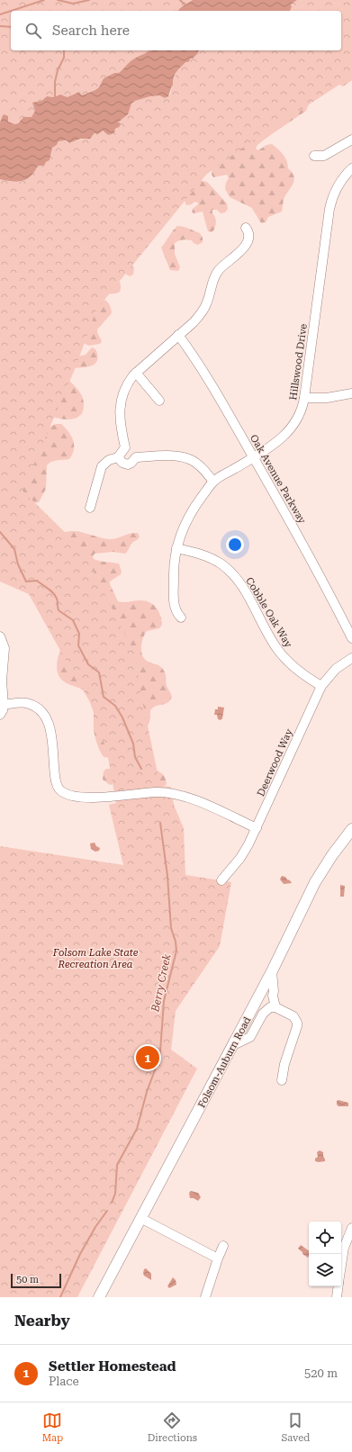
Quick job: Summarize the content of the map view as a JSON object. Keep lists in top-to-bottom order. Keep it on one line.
{"streets":{"main road":["Folsom-Auburn Road"],"street":["Hillswood Drive","Oak Avenue Parkway","Cobble Oak Way","Deerwood Way"]},"crossings":[["Hillswood Drive","Oak Avenue Parkway"],["Hillswood Drive","Cobble Oak Way"],["Cobble Oak Way","Deerwood Way"]],"water":["Berry Creek"],"parks":["Folsom Lake State Recreation Area"],"scale_bar":"50 m","page":{"search":"Search here","pins":"1","scale":"50 m","heading":"Nearby","list":[{"mark":"1","name":"Settler Homestead","note":"Place","value":"520 m"}],"nav":["Map","Directions","Saved"]}}
